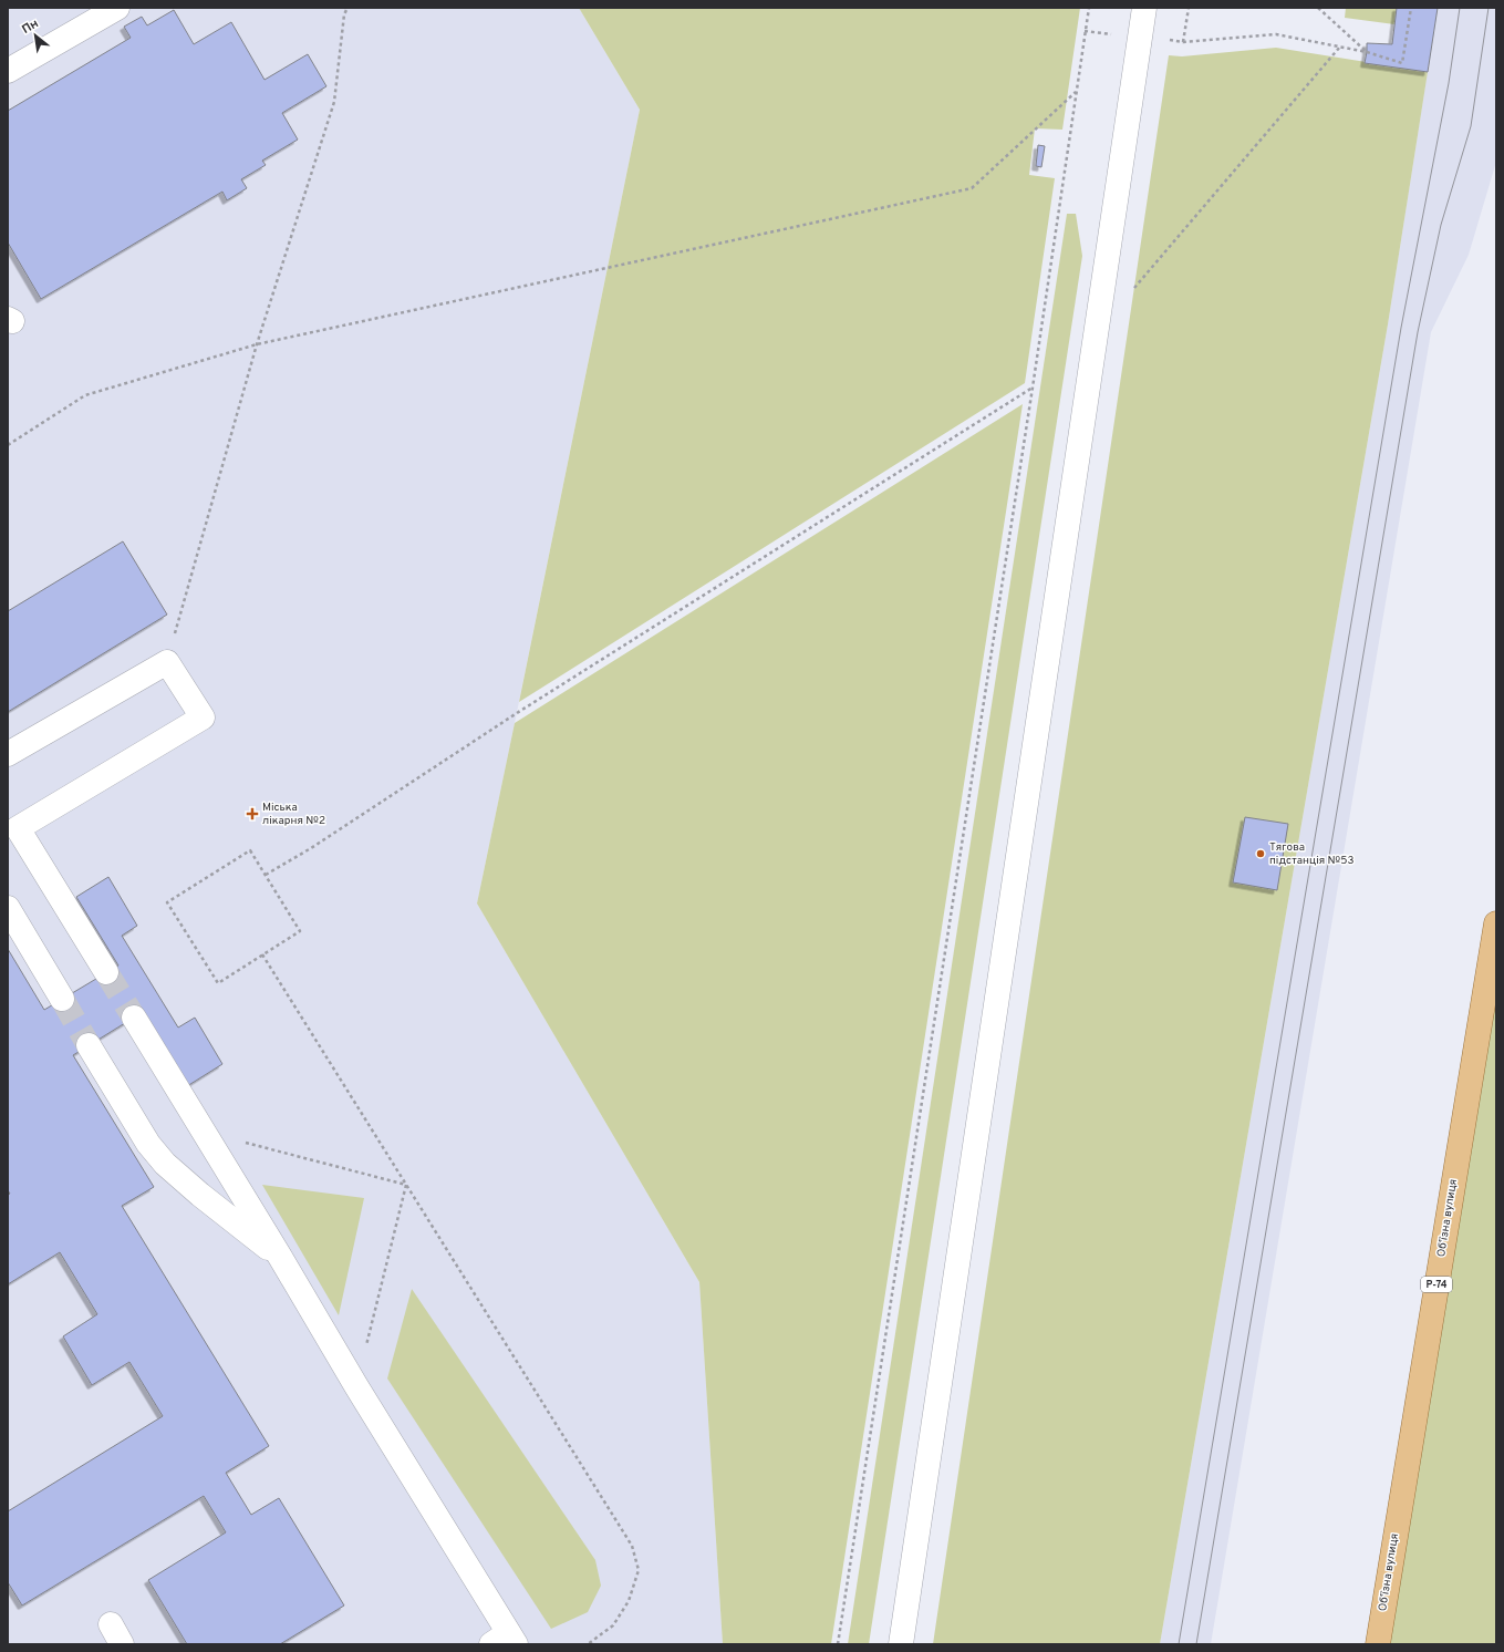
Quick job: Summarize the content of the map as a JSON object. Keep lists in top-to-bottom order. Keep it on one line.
{"streets":{"main road":["Обʼїзна вулиця","Р-74"]},"places":{"health":["Міська лікарня №2"],"other":["Тягова підстанція №53"]},"north":"top left"}
